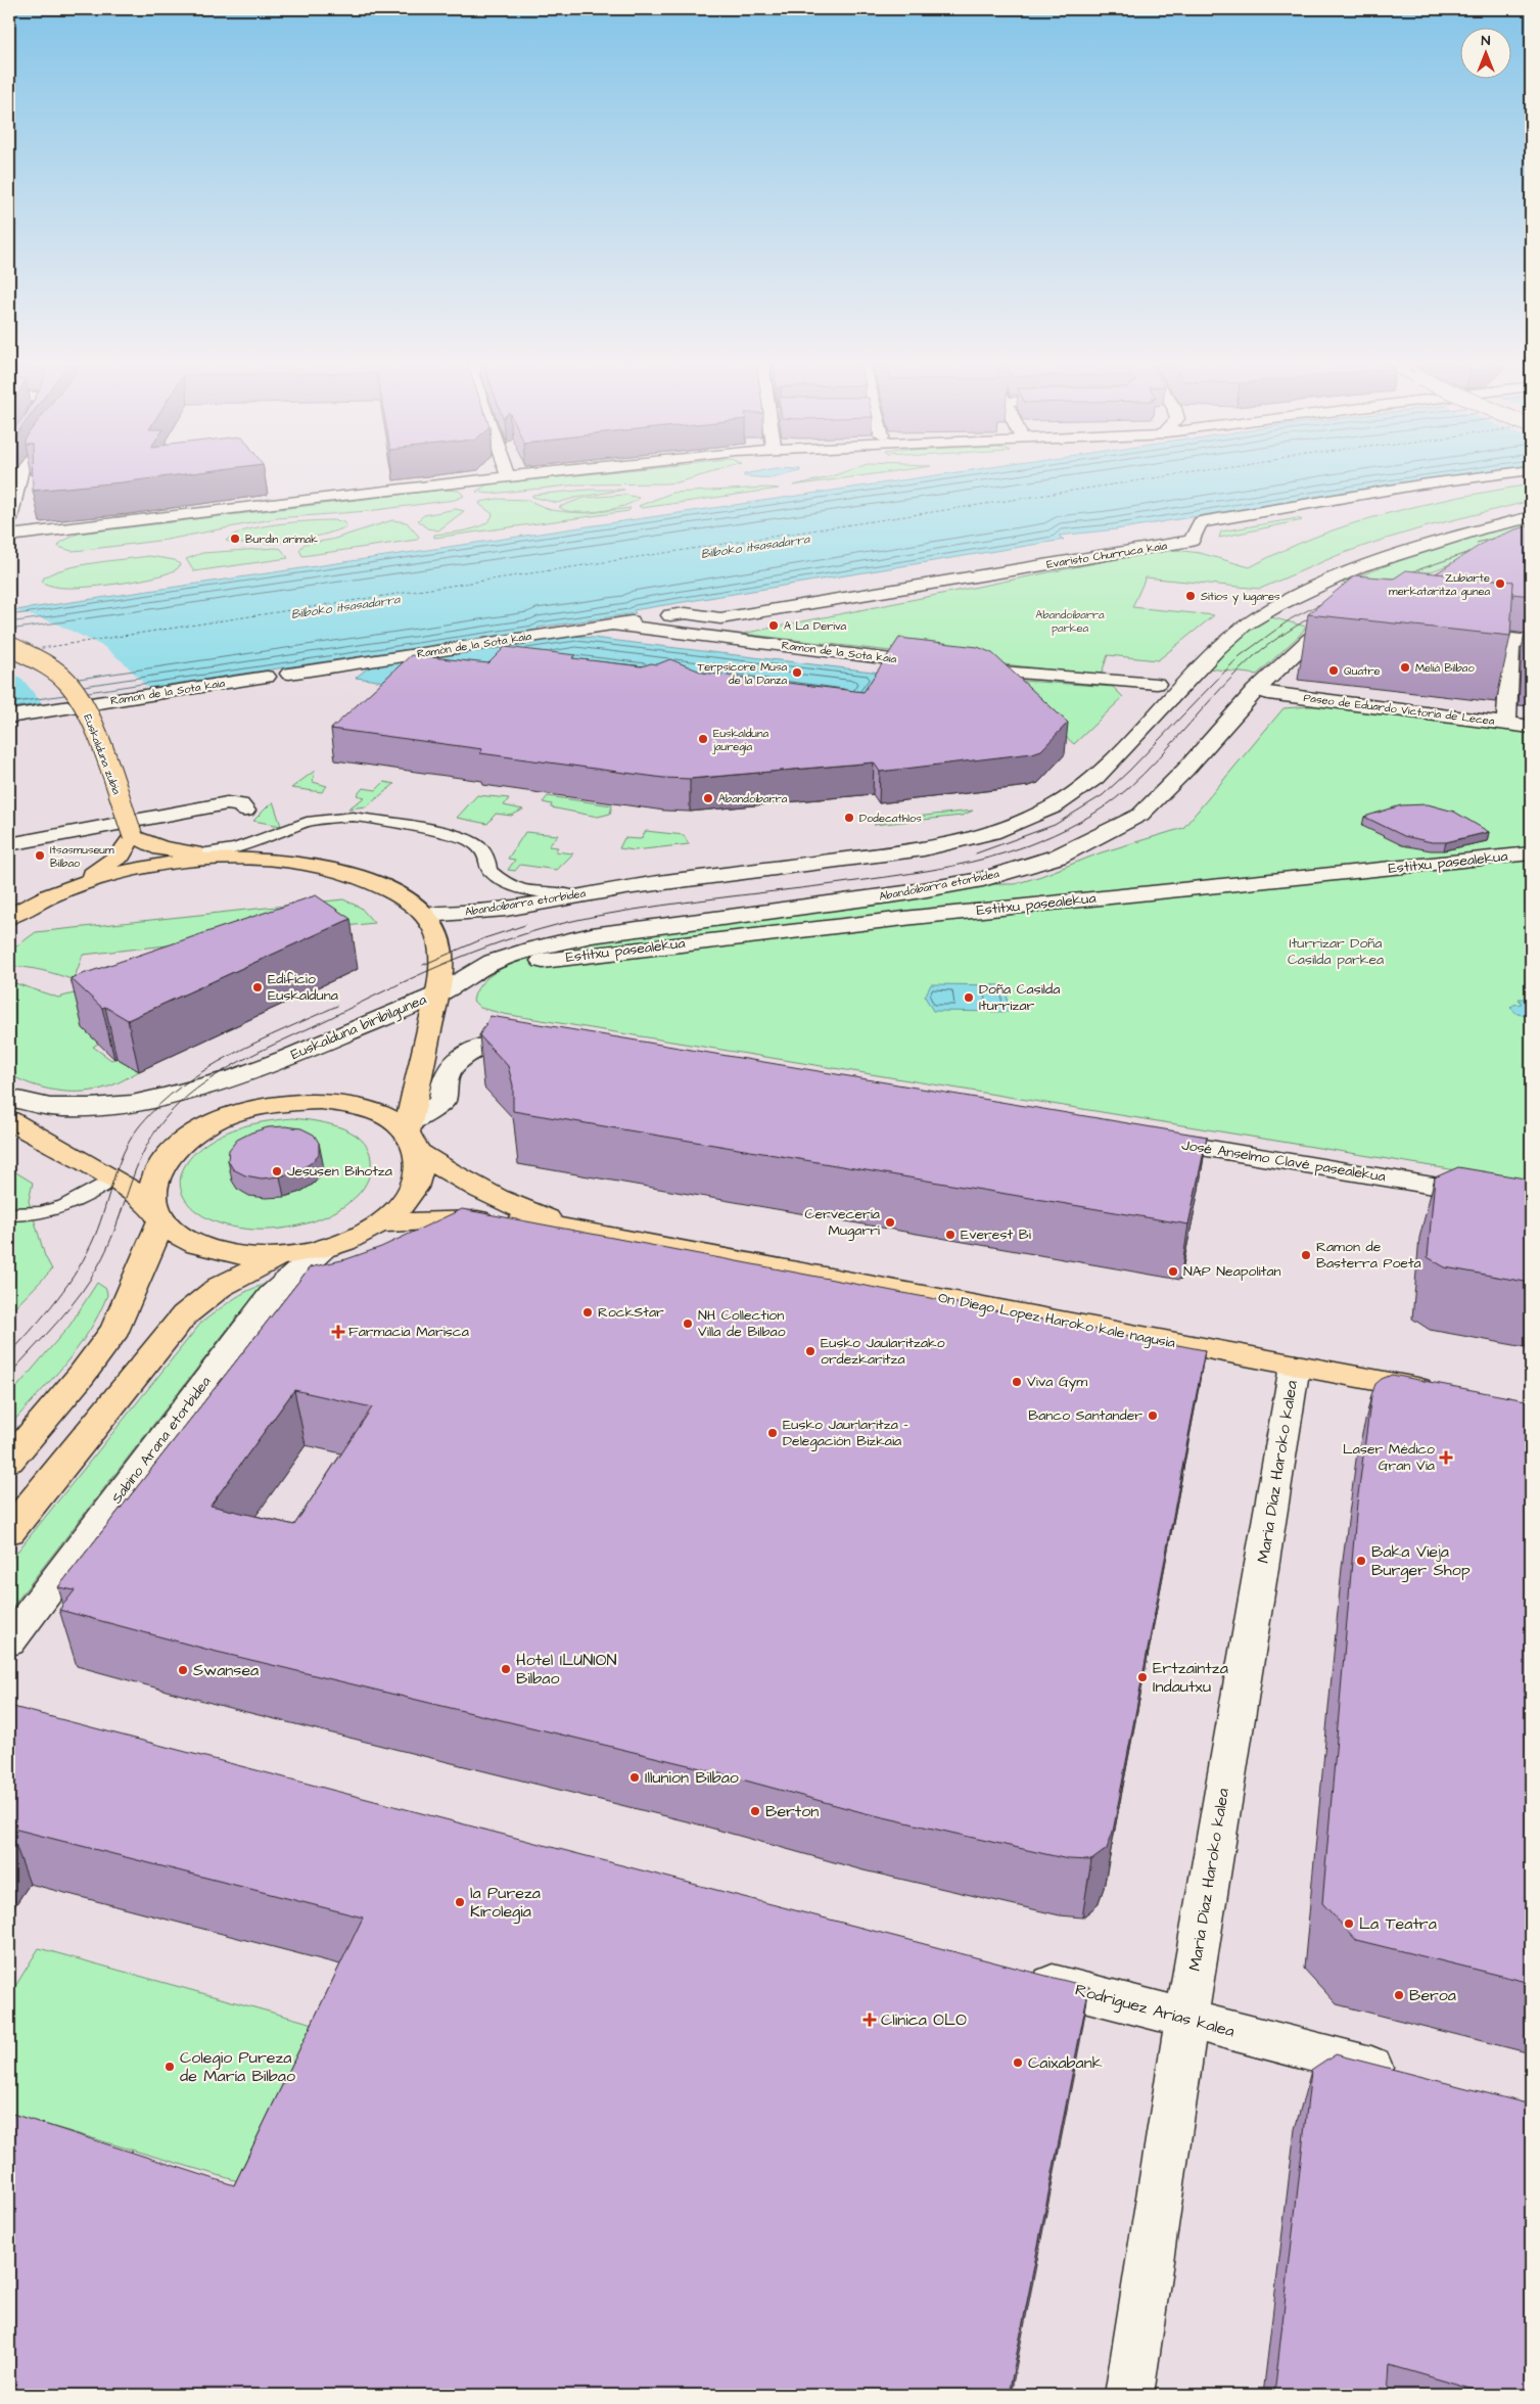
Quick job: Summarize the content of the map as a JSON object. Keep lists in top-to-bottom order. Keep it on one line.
{"streets":{"main road":["Euskalduna zubia","Euskalduna biribilgunea","On Diego Lopez Haroko kale nagusia"],"street":["Evaristo Churruca kaia","Ramón de la Sota kaia","Ramon de la Sota kaia","Paseo de Eduardo Victoria de Lecea","Estitxu pasealekua","Abandoibarra etorbidea","José Anselmo Clavé pasealekua","Sabino Arana etorbidea","Maria Diaz Haroko kalea","Rodriguez Arias kalea"]},"crossings":[["Evaristo Churruca kaia","Ramón de la Sota kaia"],["Evaristo Churruca kaia","Ramon de la Sota kaia"],["Ramón de la Sota kaia","Ramon de la Sota kaia"],["Abandoibarra etorbidea","Euskalduna biribilgunea"],["On Diego Lopez Haroko kale nagusia","Maria Diaz Haroko kalea"],["Maria Diaz Haroko kalea","Rodriguez Arias kalea"]],"water":["Bilboko itsasadarra"],"parks":["Abandoibarra parkea","Iturrizar Doña Casilda parkea"],"places":{"other":["Burdin arimak","Zubiarte merkataritza gunea","Sitios y lugares","A La Deriva","Meliá Bilbao","Quatre","Terpsícore Musa de la Danza","Euskalduna jauregia","Abandoibarra","Dodecathlos","Itsasmuseum Bilbao","Edificio Euskalduna","Doña Casilda Iturrizar","Jesusen Bihotza","Cervecería Mugarri","Everest Bi","Ramon de Basterra Poeta","NAP Neapolitan","RockStar","NH Collection Villa de Bilbao","Eusko Jaularitzako ordezkaritza","Viva Gym","Banco Santander","Eusko Jaurlaritza - Delegación Bizkaia","Baka Vieja Burger Shop","Hotel ILUNION Bilbao","Swansea","Ertzaintza Indautxu","Illunion Bilbao","Berton","la Pureza Kirolegia","La Teatra","Beroa","Caixabank","Colegio Pureza de María Bilbao"],"health":["Farmacia Marisca","Laser Médico Gran Vía","Clinica OLO"]},"north":"top"}
